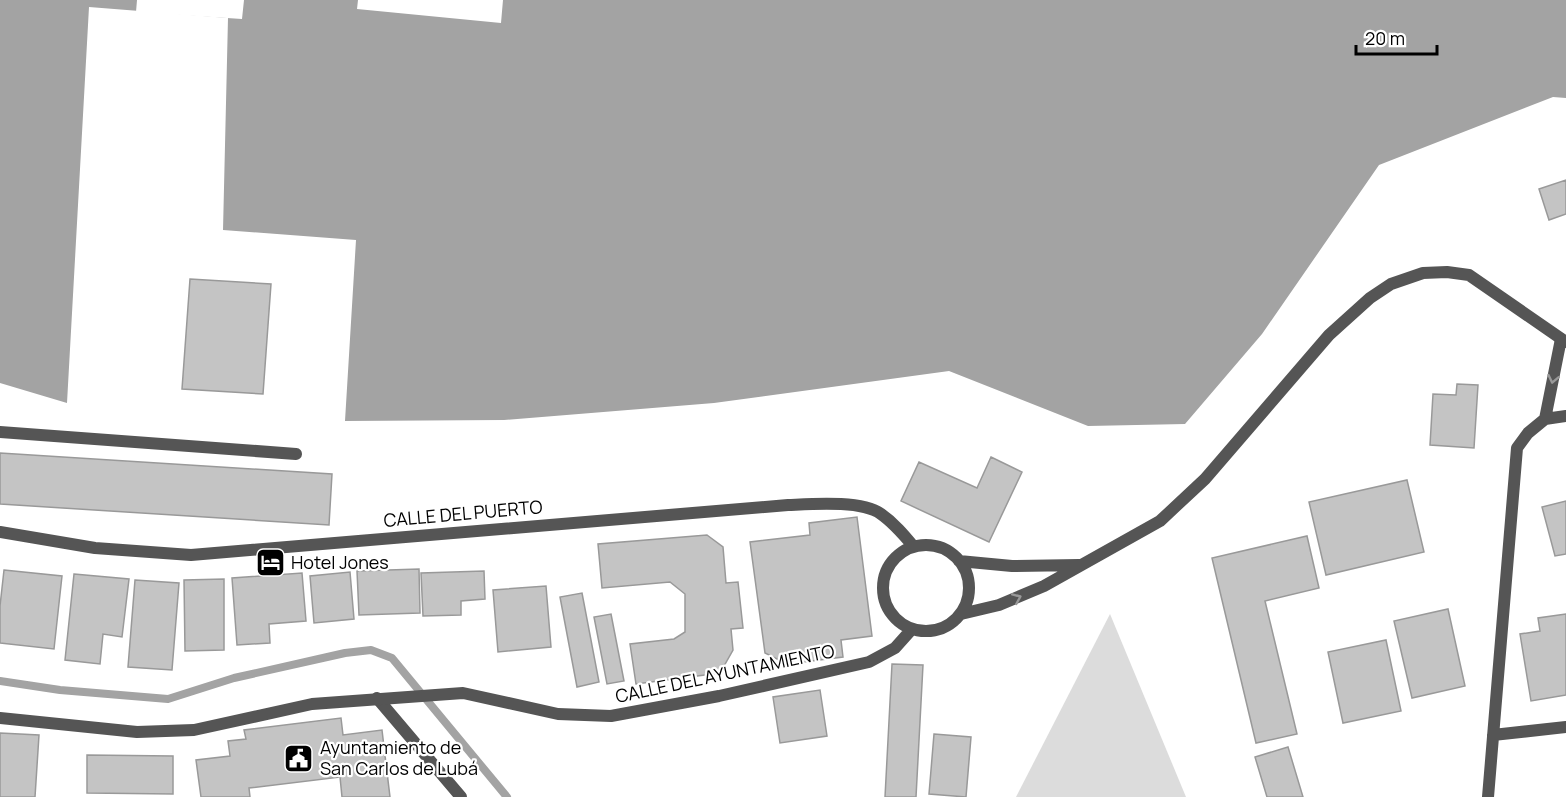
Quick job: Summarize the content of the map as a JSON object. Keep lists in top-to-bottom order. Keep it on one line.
{"streets":{"street":["CALLE DEL PUERTO","CALLE DEL AYUNTAMIENTO"]},"crossings":[["CALLE DEL PUERTO","CALLE DEL AYUNTAMIENTO"]],"places":{"hotel":["Hotel Jones"],"public building":["Ayuntamiento de San Carlos de Lubá"]},"scale_bar":"20 m"}
